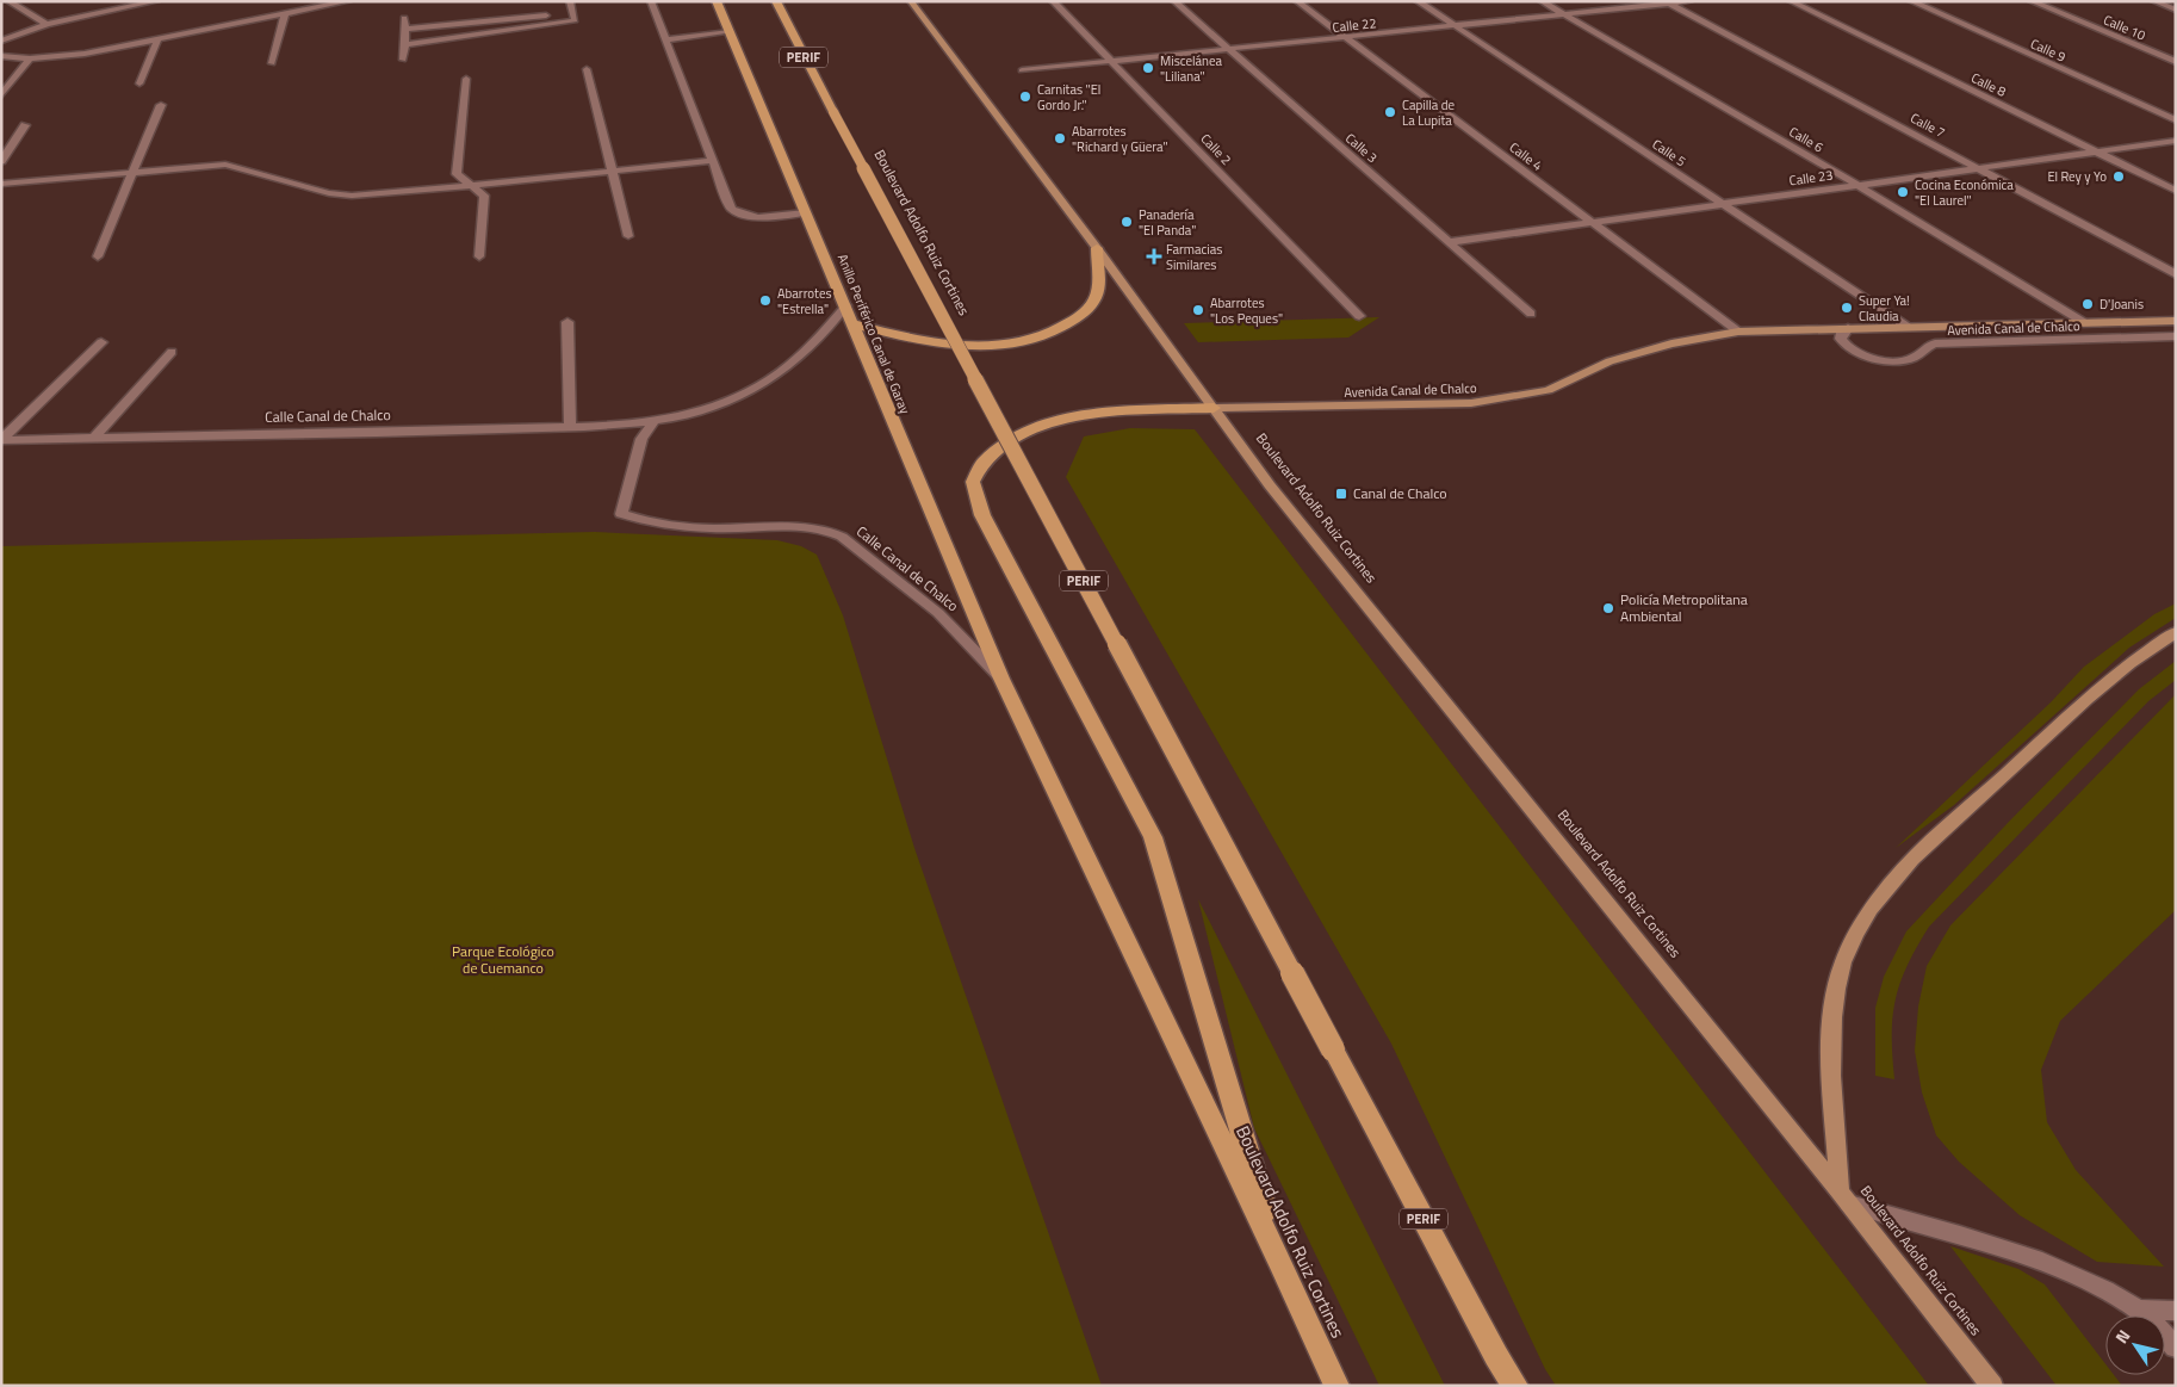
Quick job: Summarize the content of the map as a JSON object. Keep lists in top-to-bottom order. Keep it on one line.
{"streets":{"highway":["PERIF","Boulevard Adolfo Ruiz Cortines","Anillo Periférico Canal de Garay"],"main road":["Avenida Canal de Chalco"],"street":["Calle 22","Calle 10","Calle 9","Calle 8","Calle 7","Calle 6","Calle 3","Calle 2","Calle 5","Calle 4","Calle 23","Calle Canal de Chalco"]},"crossings":[["Calle 22","Calle 7"],["Calle 22","Calle 6"],["Calle 22","Calle 3"],["Calle 22","Calle 2"],["Calle 22","Calle 5"],["Calle 22","Calle 4"],["Calle 8","Calle 23"],["Calle 7","Calle 23"],["Calle 6","Calle 23"],["Calle 6","Avenida Canal de Chalco"],["Calle 3","Calle 23"],["Calle 5","Calle 23"],["Calle 5","Avenida Canal de Chalco"],["Calle 4","Calle 23"],["Calle 4","Avenida Canal de Chalco"],["Boulevard Adolfo Ruiz Cortines","Avenida Canal de Chalco"],["Boulevard Adolfo Ruiz Cortines","Anillo Periférico Canal de Garay"],["Boulevard Adolfo Ruiz Cortines","Calle Canal de Chalco"],["Anillo Periférico Canal de Garay","Calle Canal de Chalco"]],"parks":["Parque Ecológico de Cuemanco"],"places":{"other":["Miscelánea \"Liliana\"","Carnitas \"El Gordo Jr.\"","Capilla de La Lupita","Abarrotes \"Richard y Güera\"","El Rey y Yo","Cocina Económica \"El Laurel\"","Panadería \"El Panda\"","Abarrotes \"Estrella\"","D'Joanis","Super Ya! Claudia","Abarrotes \"Los Peques\"","Policía Metropolitana Ambiental"],"health":["Farmacias Similares"],"transit":["Canal de Chalco"]},"north":"top left"}
